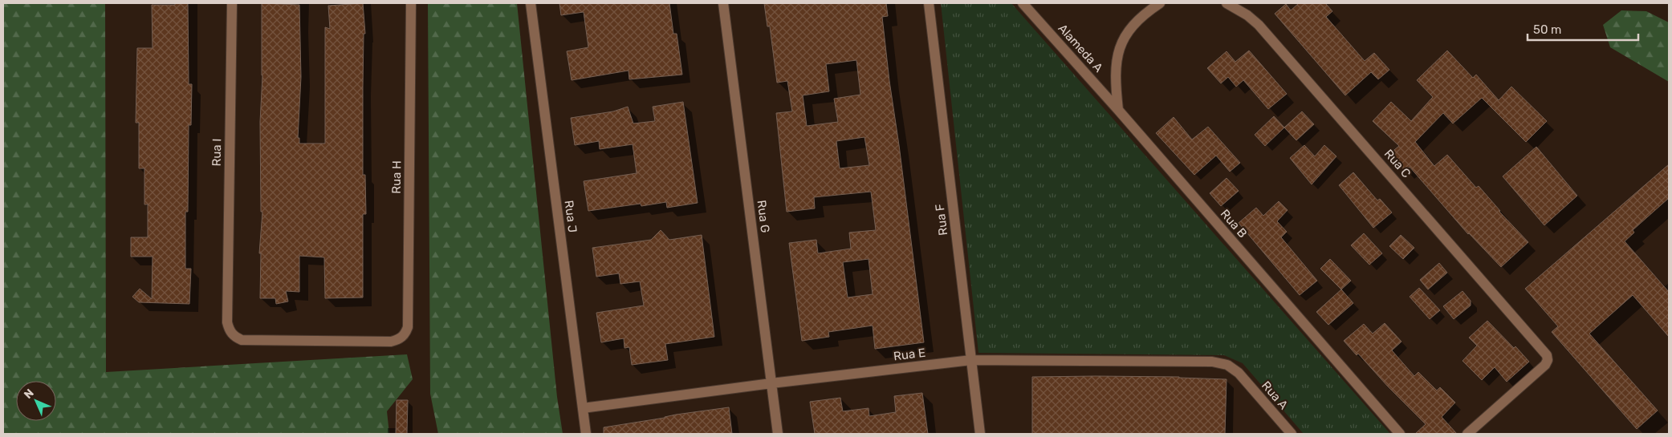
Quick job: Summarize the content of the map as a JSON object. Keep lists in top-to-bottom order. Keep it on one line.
{"streets":{"street":["Alameda A","Rua I","Rua C","Rua H","Rua J","Rua G","Rua F","Rua B","Rua E","Rua A"]},"crossings":[["Alameda A","Rua B"],["Rua I","Rua H"],["Rua J","Rua E"],["Rua G","Rua E"],["Rua F","Rua E"],["Rua E","Rua A"]],"scale_bar":"50 m","north":"top left"}
